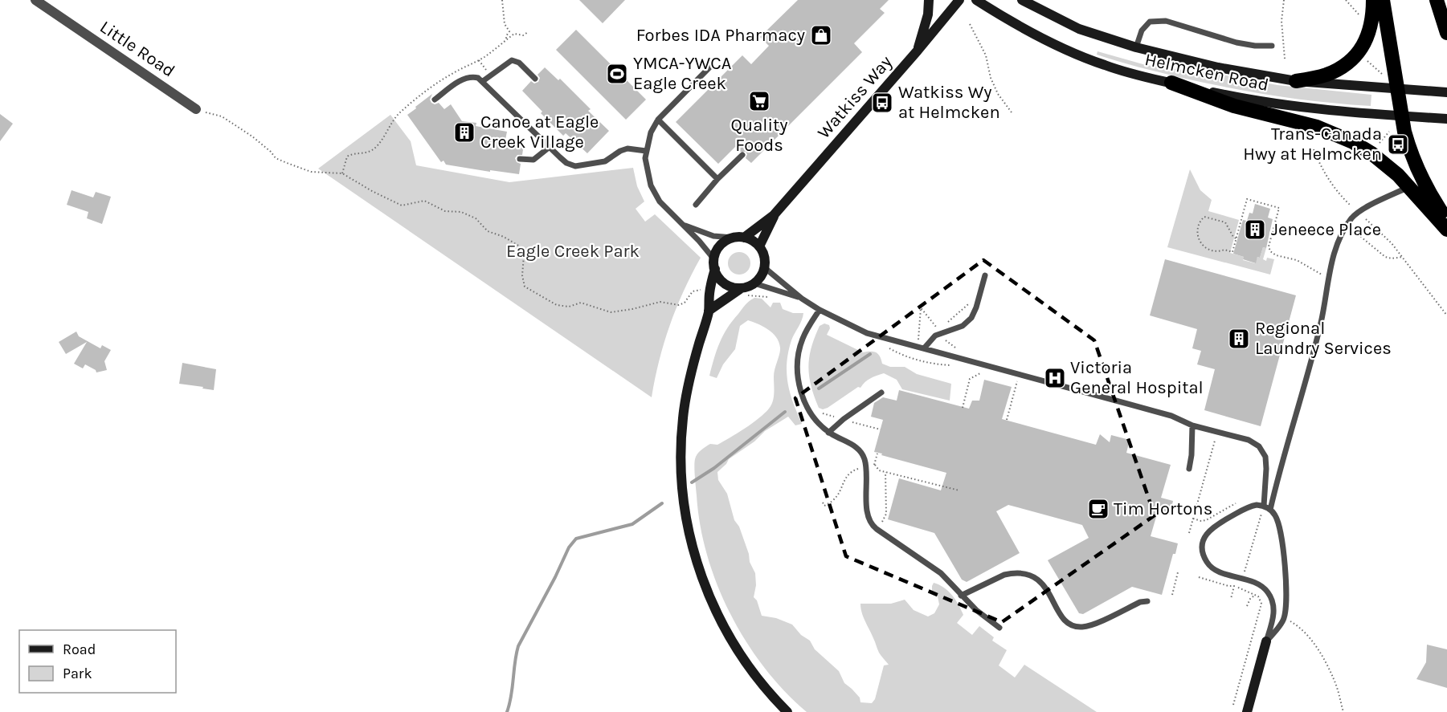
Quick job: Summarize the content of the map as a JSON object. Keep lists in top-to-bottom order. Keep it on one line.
{"streets":{"street":["Little Road","Helmcken Road","Watkiss Way"]},"parks":["Eagle Creek Park"],"places":{"shop":["Forbes IDA Pharmacy"],"sports":["YMCA-YWCA Eagle Creek"],"supermarket":["Quality Foods"],"bus stop":["Watkiss Wy at Helmcken","Trans-Canada Hwy at Helmcken"],"building":["Canoe at Eagle Creek Village","Jeneece Place","Regional Laundry Services"],"hospital":["Victoria General Hospital"],"cafe":["Tim Hortons"]},"legend":["Road","Park"]}
